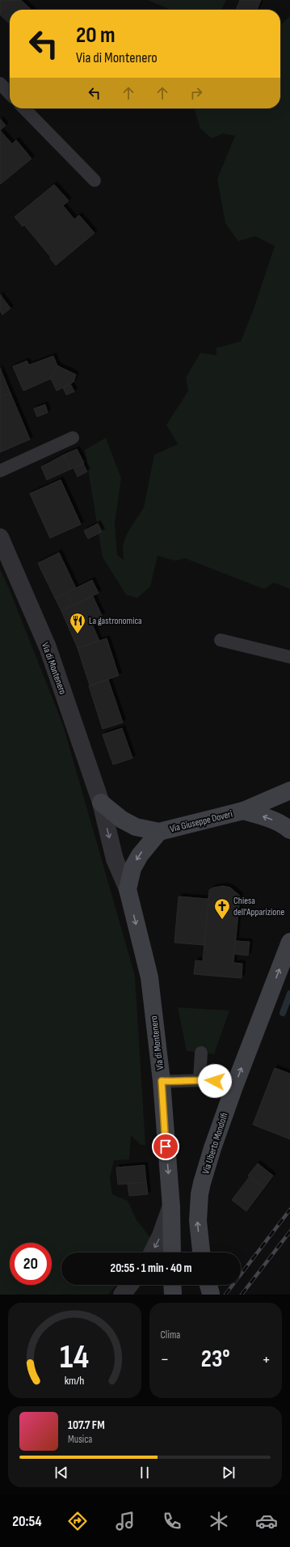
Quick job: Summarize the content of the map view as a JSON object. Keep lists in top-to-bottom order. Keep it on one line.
{"streets":{"main road":["Via di Montenero","Via Giuseppe Doveri","Via Uberto Mondolfi"]},"crossings":[["Via di Montenero","Via Giuseppe Doveri"]],"one_way":["Via di Montenero","Via Uberto Mondolfi"],"places":{"restaurant":["La gastronomica"],"church":["Chiesa dell'Apparizione"]},"page":{"turn":["20 m","Via di Montenero"],"limit":"20","trip":"20:55 · 1 min · 40 m","tile":"Clima","heat":["−","23°","+"],"song":["107.7 FM","Musica"],"tabs":"20:54","gauge":["14","km/h"]}}
